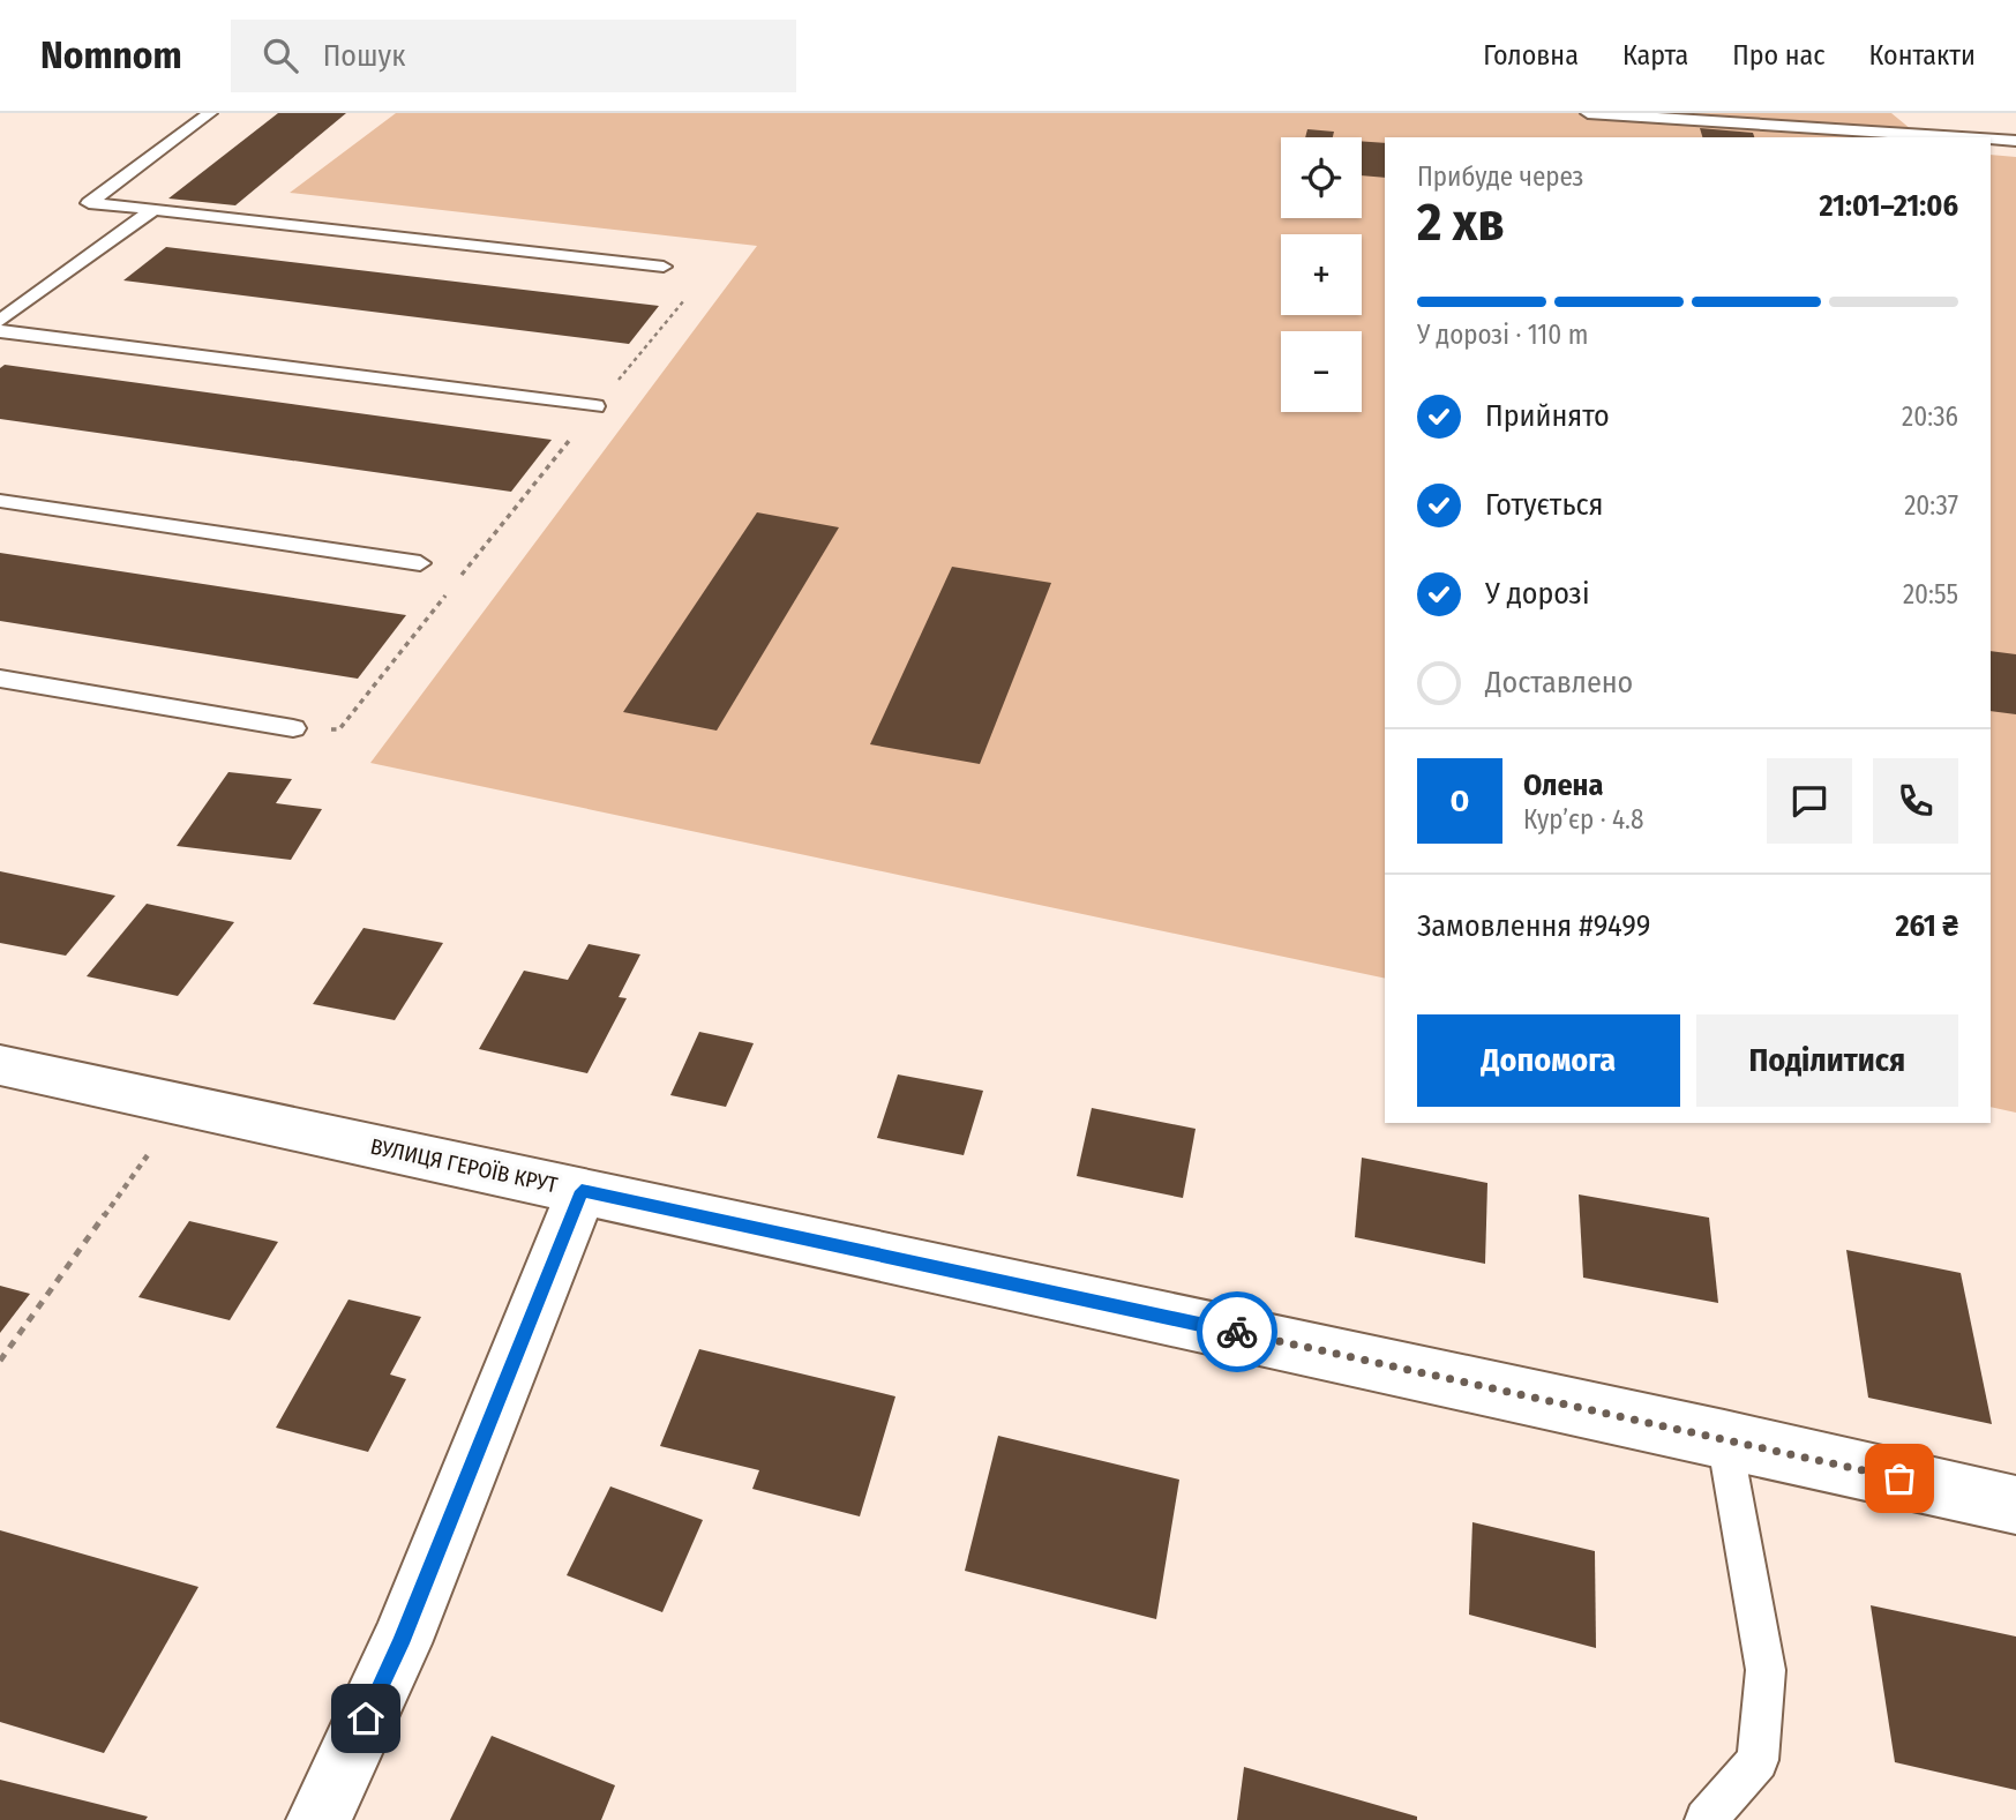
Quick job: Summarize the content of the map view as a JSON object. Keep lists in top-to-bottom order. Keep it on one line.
{"streets":{"street":["ВУЛИЦЯ ГЕРОЇВ КРУТ"]},"page":{"header":"Nomnom","search":"Пошук","nav":["Головна","Карта","Про нас","Контакти"],"map_buttons":["+","−"],"heading":["2 хв","Прибуде через","21:01–21:06"],"panel":["Олена","Кур’єр · 4.8","Замовлення #9499","261 ₴"],"bar":"У дорозі · 110 m","list":[["Прийнято","20:36"],["Готується","20:37"],["У дорозі","20:55"],"Доставлено"],"round":"О","buttons":["Допомога","Поділитися"]}}
